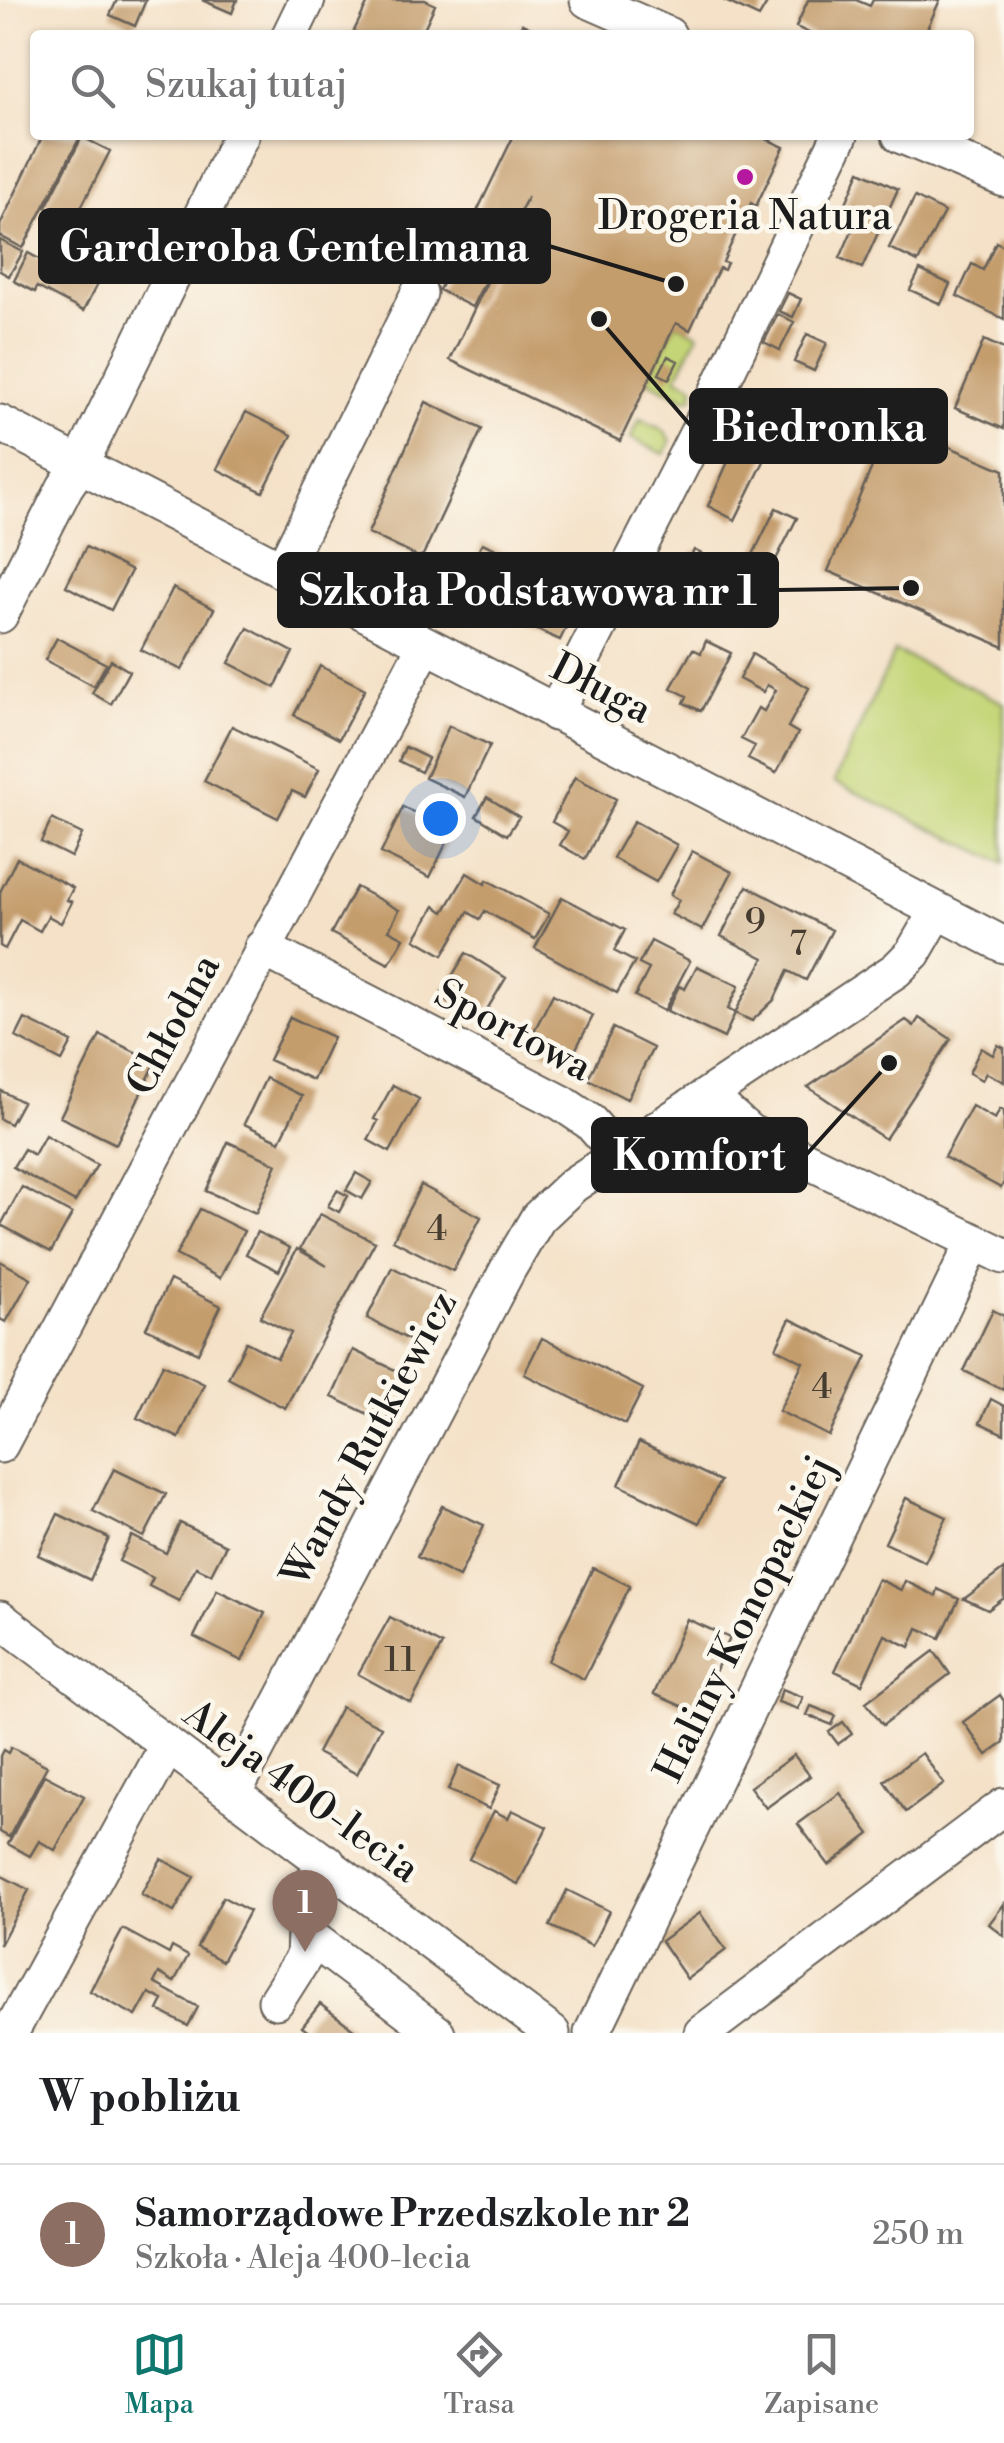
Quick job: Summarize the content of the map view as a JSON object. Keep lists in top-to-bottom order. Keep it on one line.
{"streets":{"street":["Długa","Chłodna","Sportowa","Wandy Rutkiewicz","Haliny Konopackiej","Aleja 400-lecia"]},"crossings":[["Długa","Chłodna"],["Chłodna","Sportowa"],["Sportowa","Wandy Rutkiewicz"],["Wandy Rutkiewicz","Aleja 400-lecia"]],"places":["Drogeria Natura","Garderoba Gentelmana","Biedronka","Szkoła Podstawowa nr 1","Komfort"],"house_numbers":["9","7","4","4","11"],"page":{"search":"Szukaj tutaj","pins":"1","heading":"W pobliżu","list":[{"mark":"1","name":"Samorządowe Przedszkole nr 2","note":"Szkoła · Aleja 400-lecia","value":"250 m"}],"nav":["Mapa","Trasa","Zapisane"]}}
